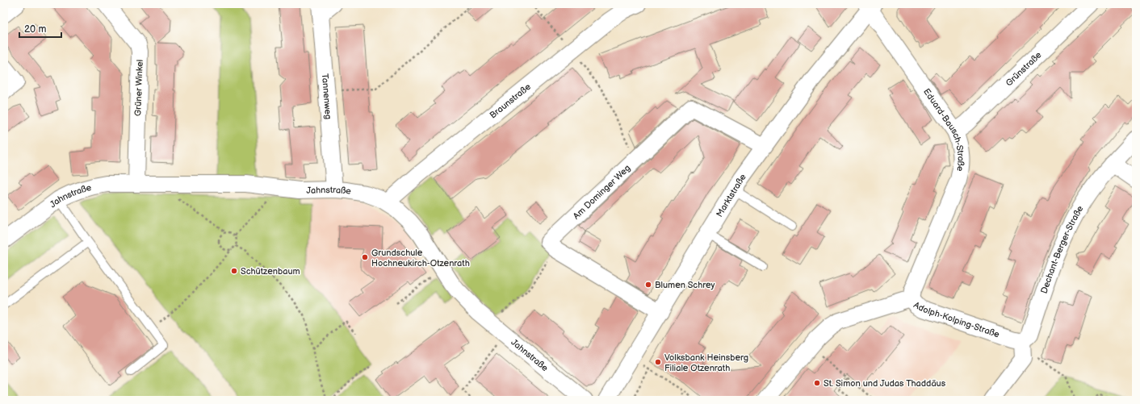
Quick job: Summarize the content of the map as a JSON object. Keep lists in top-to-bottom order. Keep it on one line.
{"streets":{"street":["Grünstraße","Grüner Winkel","Tannenweg","Braunstraße","Eduard-Bausch-Straße","Jahnstraße","Am Dominger Weg","Marktstraße","Dechant-Berger-Straße","Adolph-Kolping-Straße"]},"crossings":[["Grünstraße","Eduard-Bausch-Straße"],["Grüner Winkel","Jahnstraße"],["Tannenweg","Jahnstraße"],["Braunstraße","Jahnstraße"],["Eduard-Bausch-Straße","Marktstraße"],["Eduard-Bausch-Straße","Adolph-Kolping-Straße"],["Am Dominger Weg","Marktstraße"],["Dechant-Berger-Straße","Adolph-Kolping-Straße"]],"places":["Grundschule Hochneukirch-Otzenrath","Schützenbaum","Blumen Schrey","Volksbank Heinsberg Filiale Otzenrath","St. Simon und Judas Thaddäus"],"scale_bar":"20 m"}
